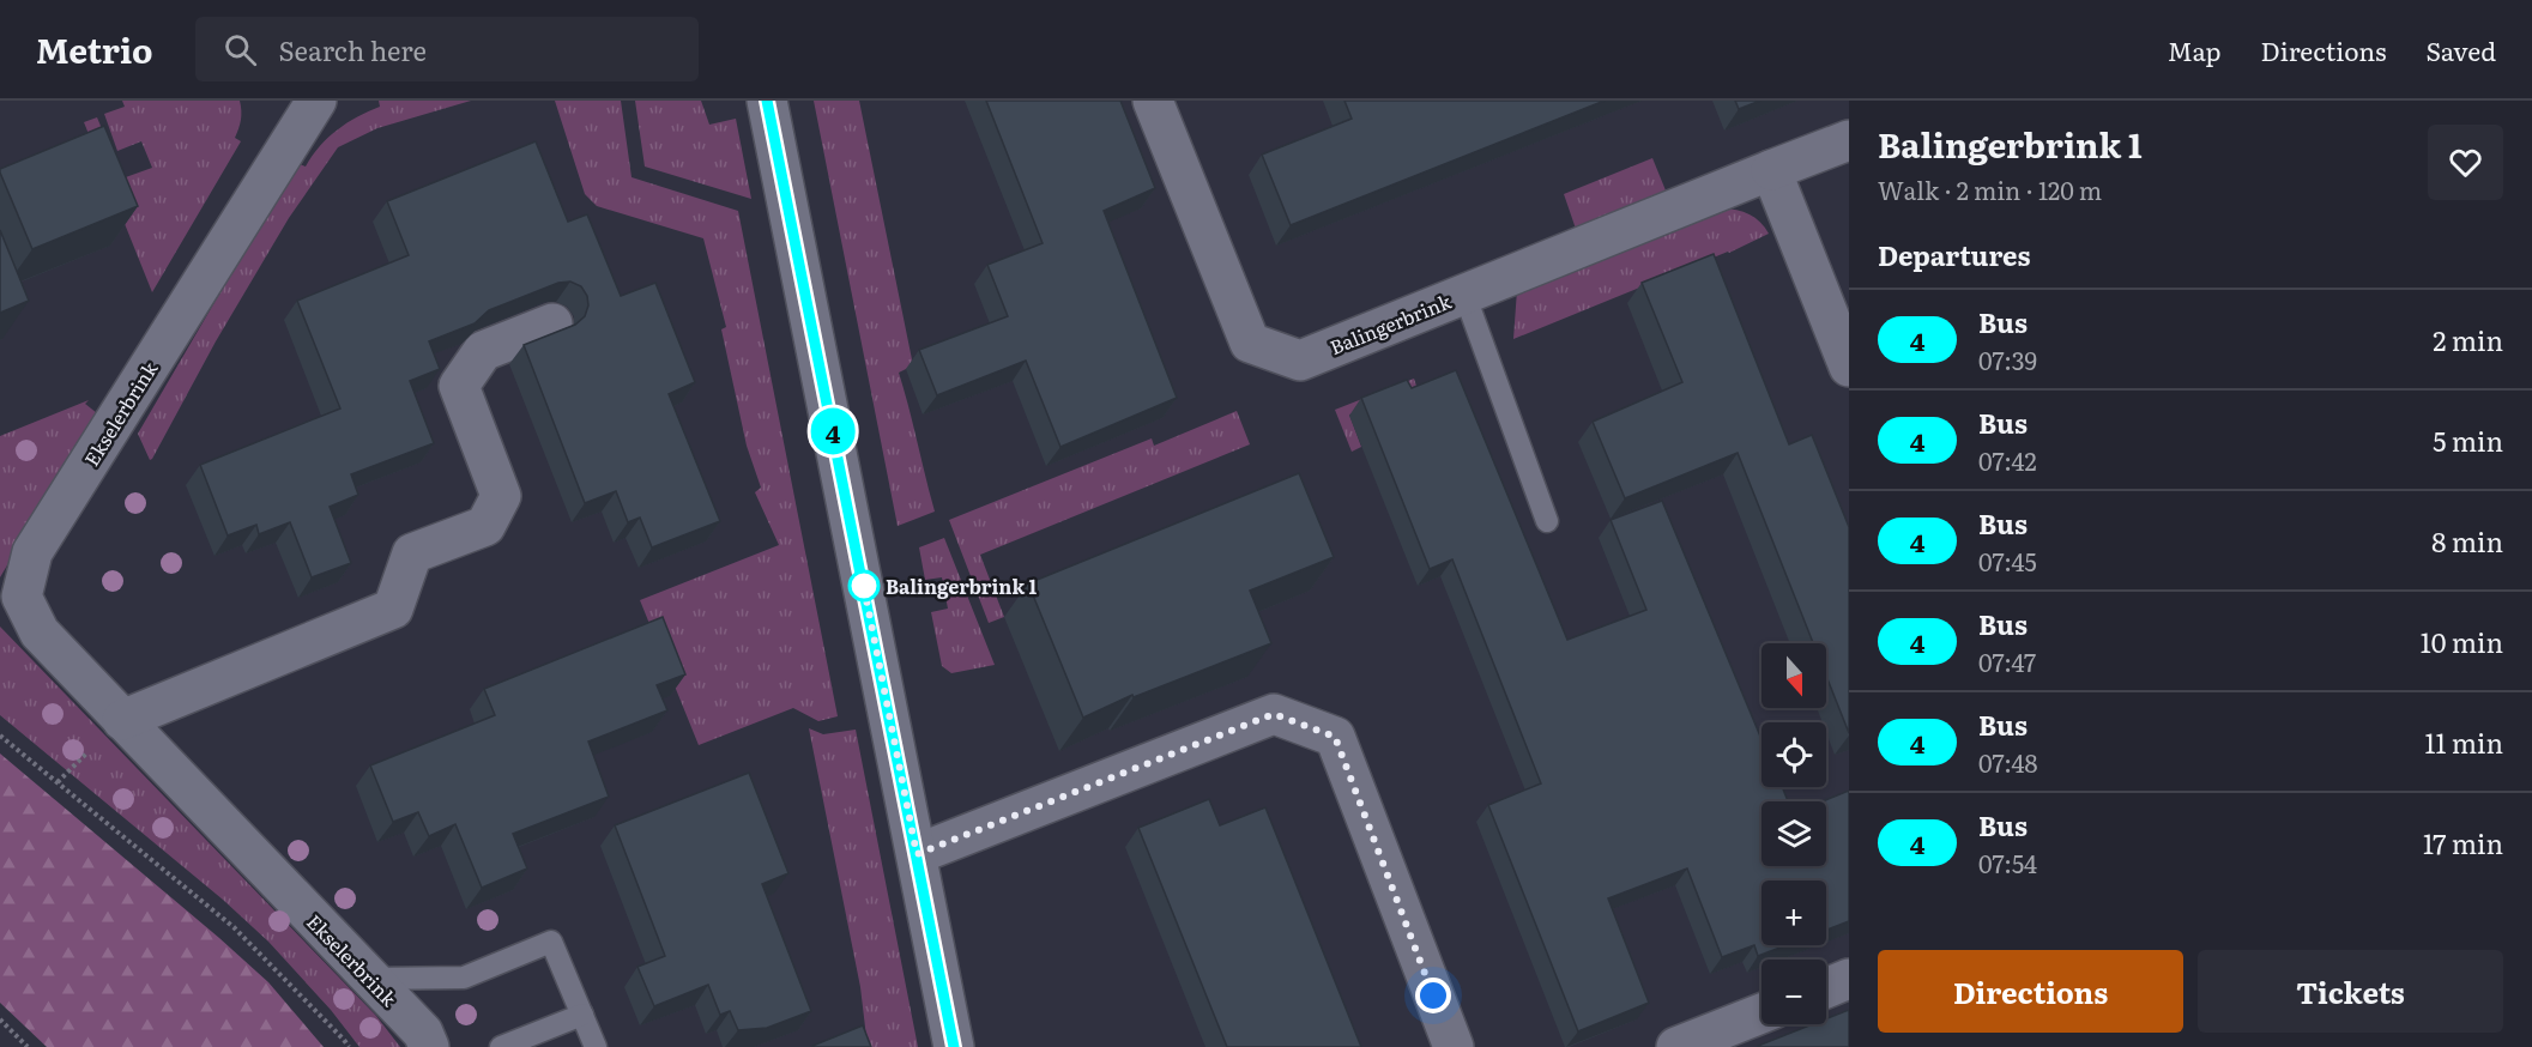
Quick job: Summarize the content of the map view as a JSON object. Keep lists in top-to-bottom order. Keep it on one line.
{"streets":{"street":["Balingerbrink","Ekselerbrink"]},"places":["Balingerbrink 1"],"lines":["bus line 4"],"north":"bottom","page":{"header":"Metrio","search":"Search here","nav":["Map","Directions","Saved"],"on_map":"4","heading":[["Balingerbrink 1","Walk · 2 min · 120 m"],"Departures"],"list":[{"mark":"4","name":"Bus","note":"07:39","value":"2 min"},{"mark":"4","name":"Bus","note":"07:42","value":"5 min"},{"mark":"4","name":"Bus","note":"07:45","value":"8 min"},{"mark":"4","name":"Bus","note":"07:47","value":"10 min"},{"mark":"4","name":"Bus","note":"07:48","value":"11 min"},{"mark":"4","name":"Bus","note":"07:54","value":"17 min"}],"map_buttons":["+","−"],"buttons":["Directions","Tickets"]}}
